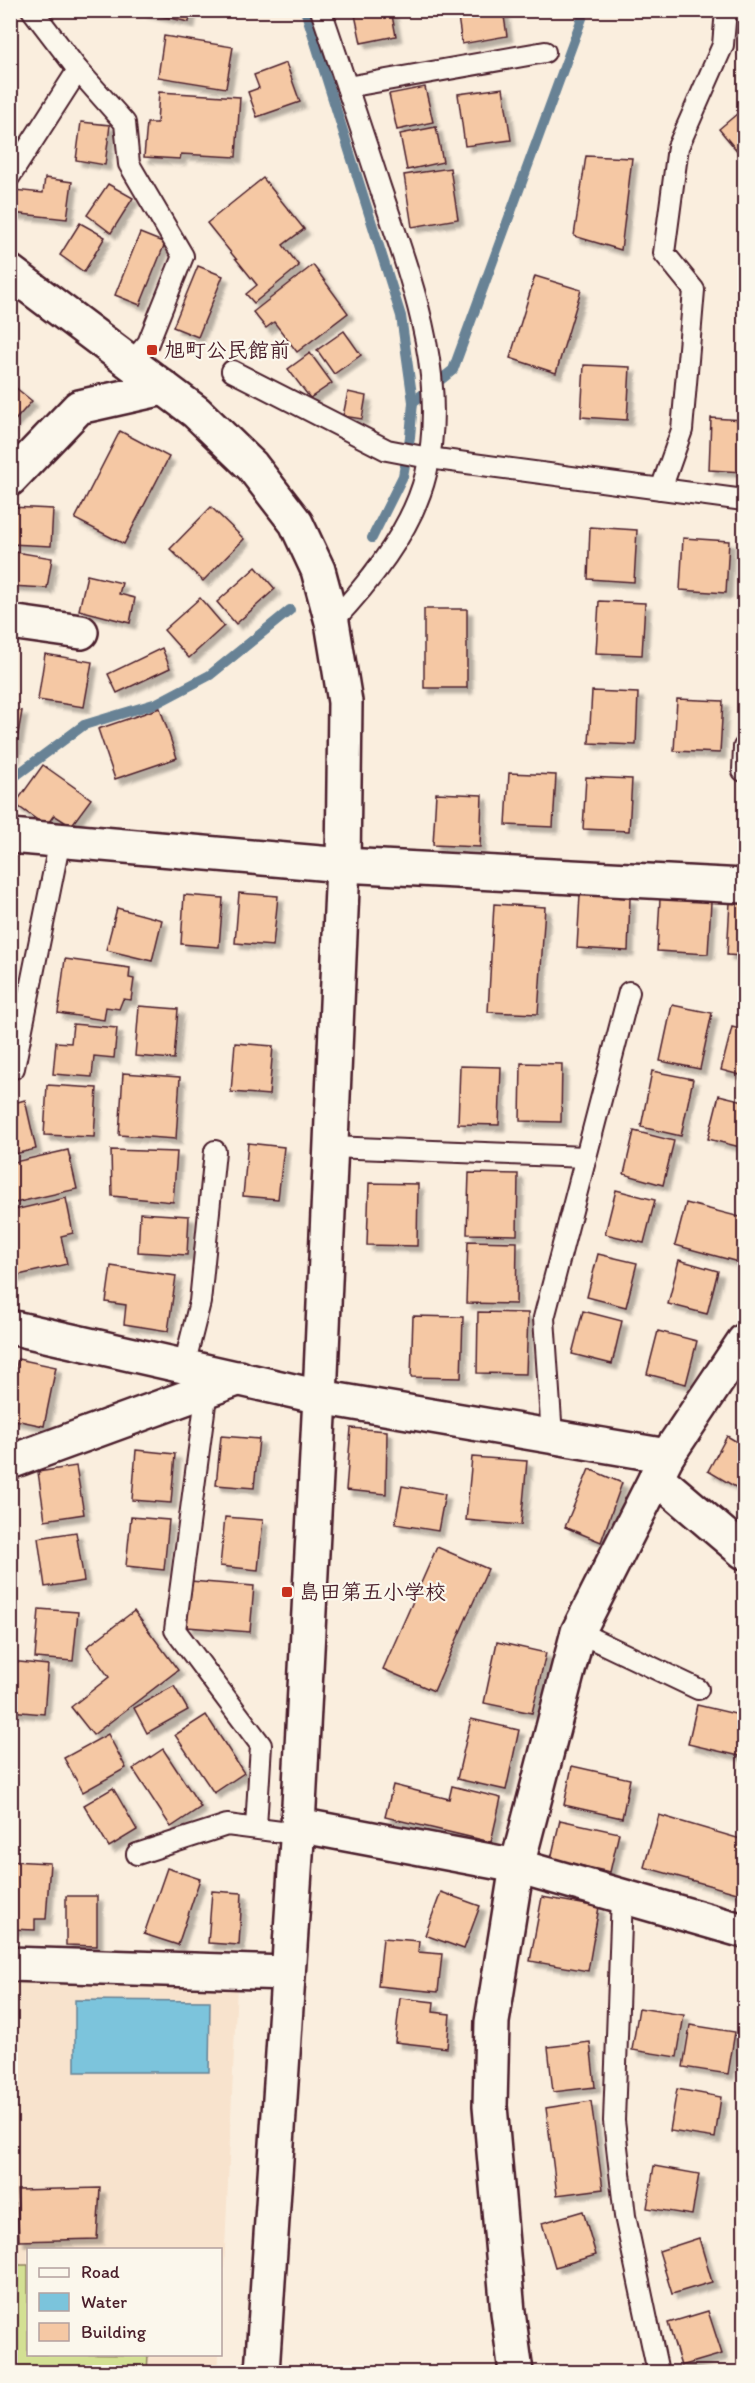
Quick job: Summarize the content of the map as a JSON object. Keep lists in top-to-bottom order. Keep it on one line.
{"places":{"transit":["旭町公民館前","島田第五小学校"]},"legend":["Road","Water","Building"]}
